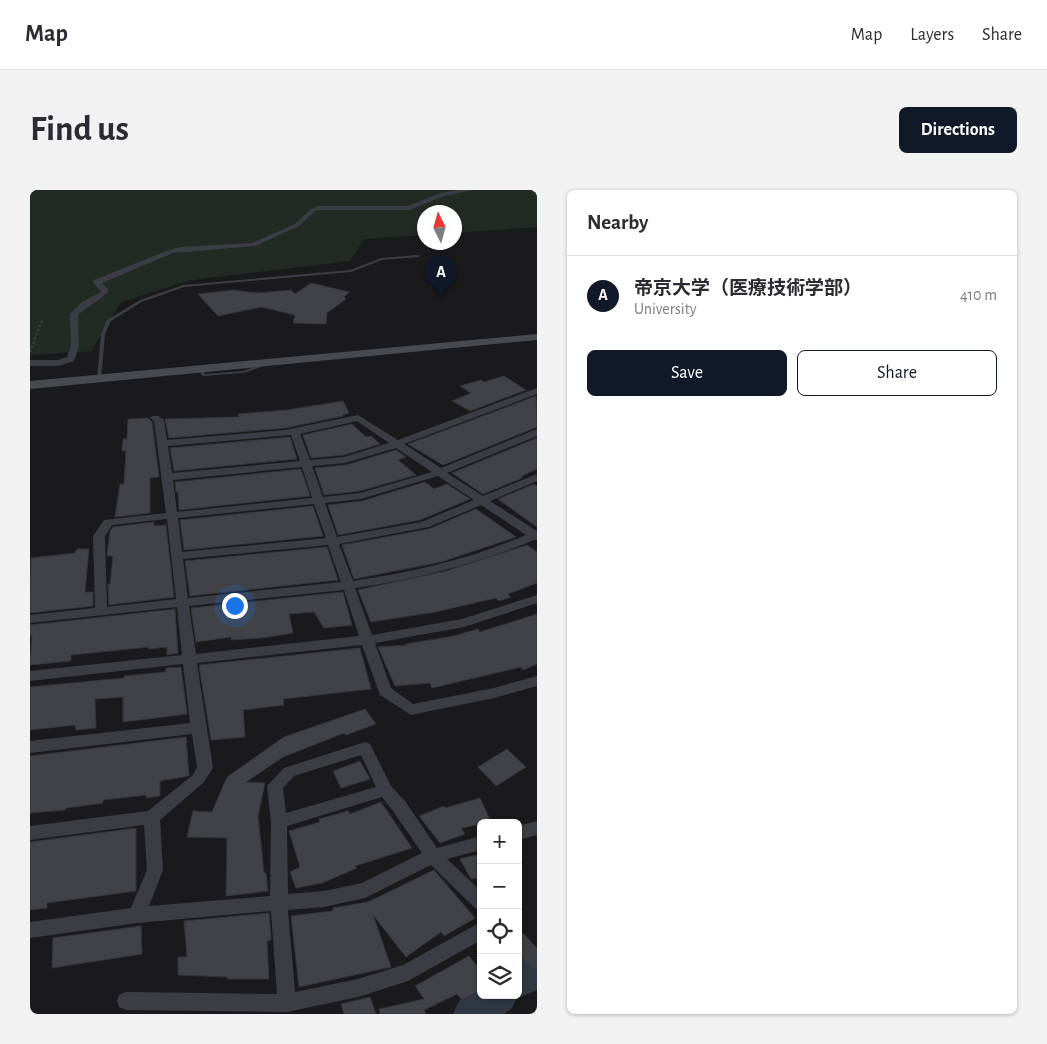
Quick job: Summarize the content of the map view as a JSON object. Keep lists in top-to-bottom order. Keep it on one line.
{"north":"top","page":{"header":"Map","nav":["Map","Layers","Share"],"buttons":["Directions",["Save","Share"]],"title":"Find us","heading":"Nearby","list":[{"mark":"A","name":"帝京大学（医療技術学部）","note":"University","value":"410 m"}],"pins":"A","map_buttons":["+","−"]}}
